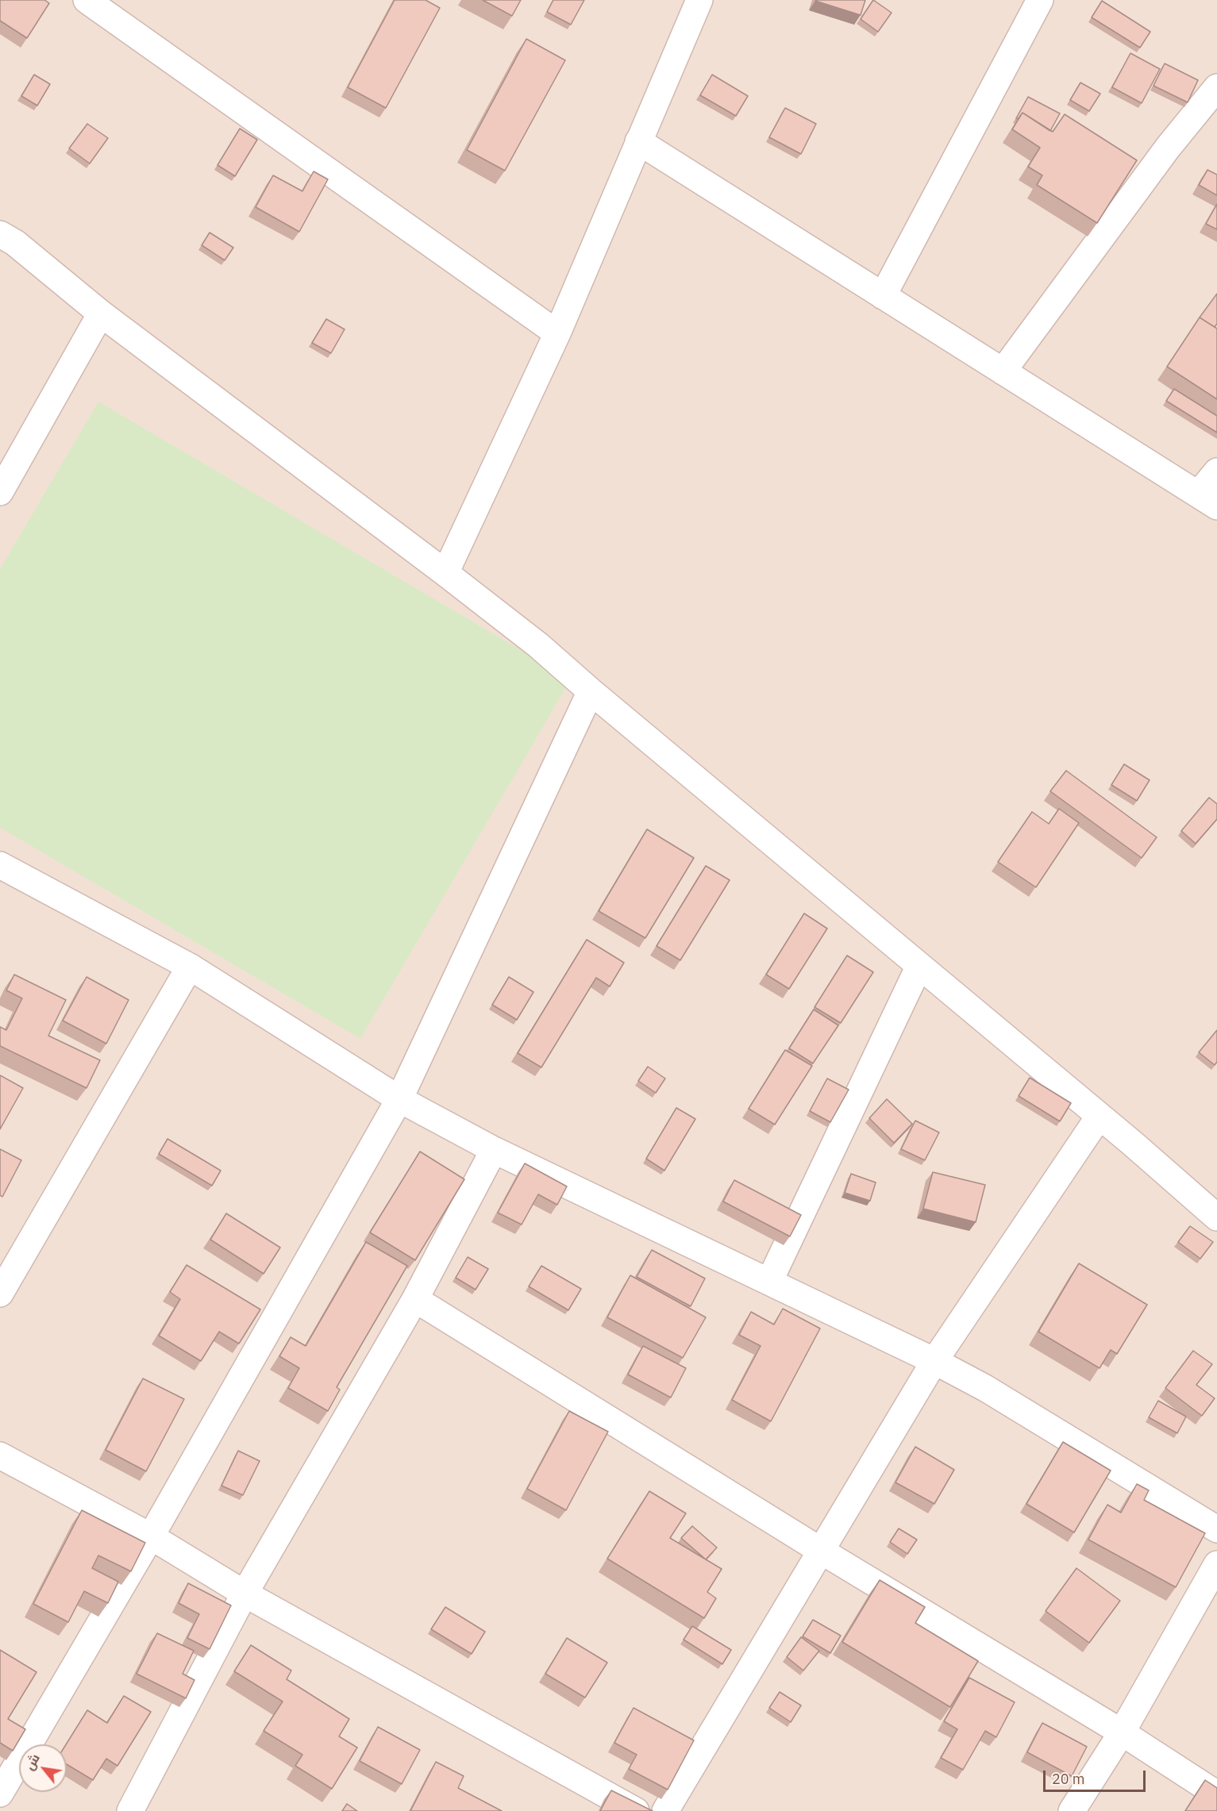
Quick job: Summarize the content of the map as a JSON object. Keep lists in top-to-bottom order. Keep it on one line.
{"scale_bar":"20 m","north":"top left"}
